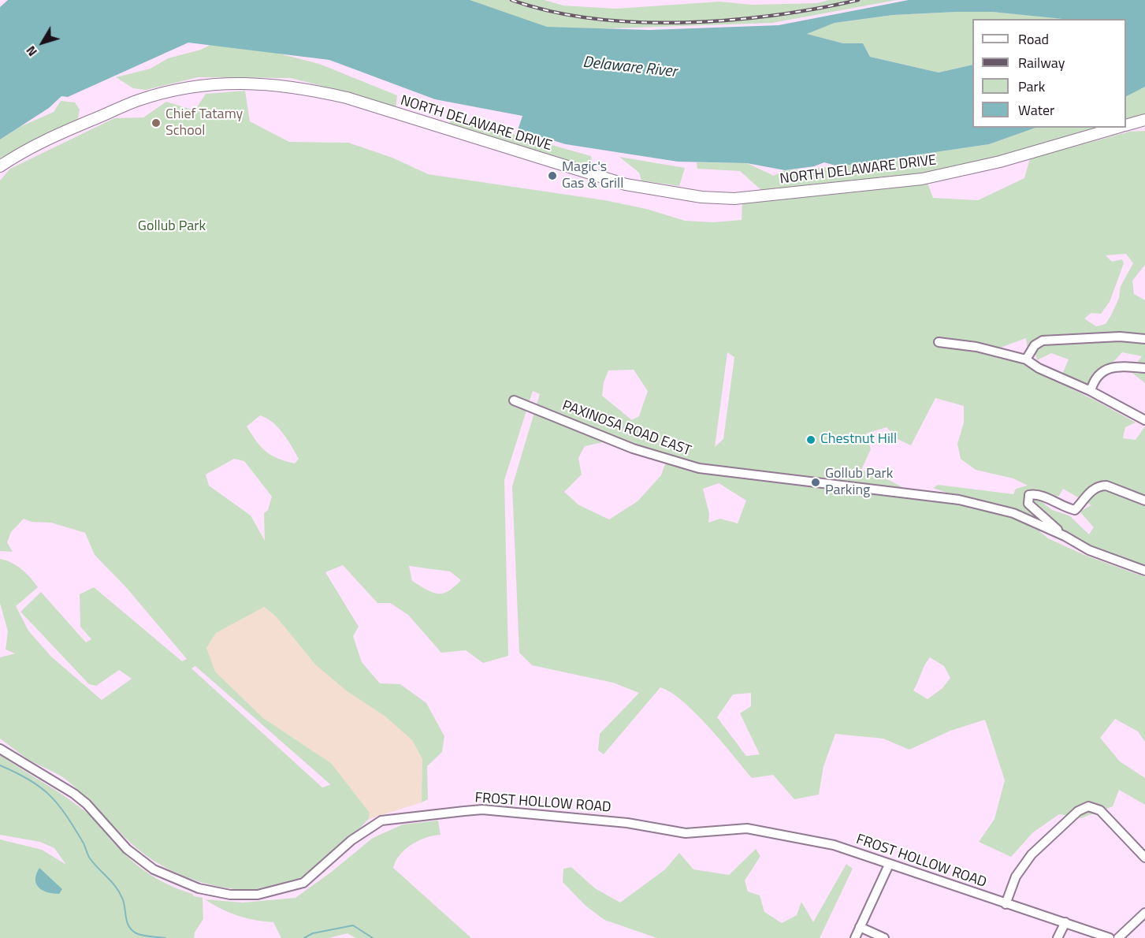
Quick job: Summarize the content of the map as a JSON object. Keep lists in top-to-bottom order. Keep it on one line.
{"streets":{"main road":["NORTH DELAWARE DRIVE"],"street":["PAXINOSA ROAD EAST","FROST HOLLOW ROAD"]},"water":["Delaware River"],"parks":["Gollub Park"],"places":["Chief Tatamy School","Magic's Gas & Grill","Chestnut Hill","Gollub Park Parking"],"legend":["Road","Railway","Park","Water"],"north":"bottom left"}
